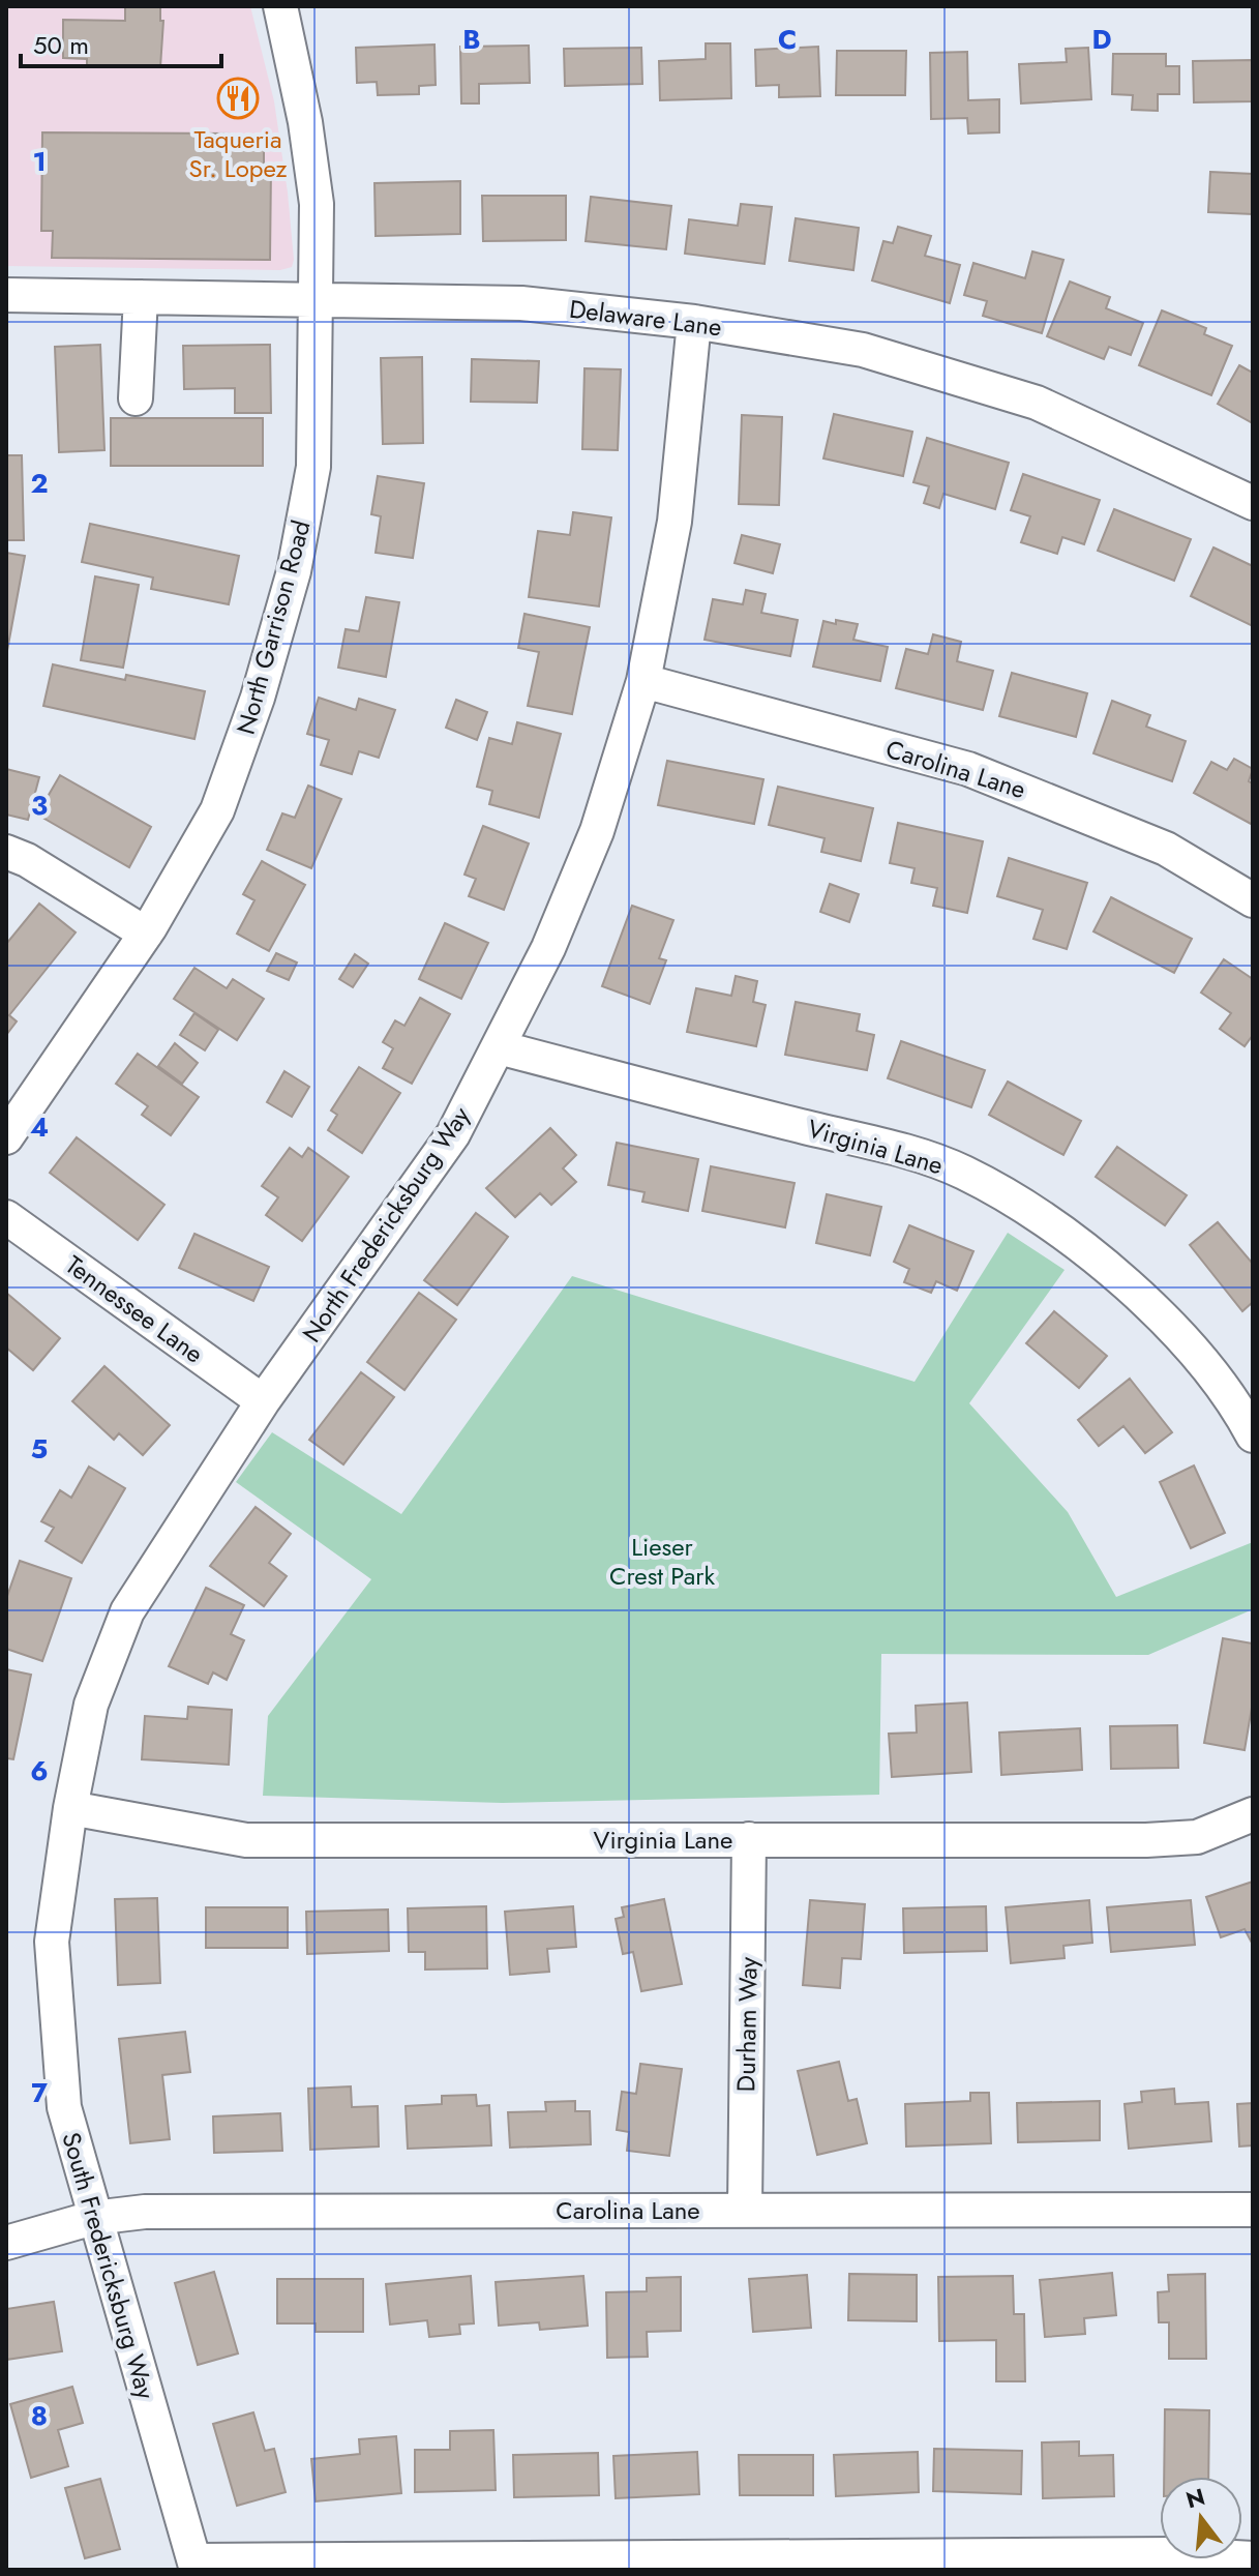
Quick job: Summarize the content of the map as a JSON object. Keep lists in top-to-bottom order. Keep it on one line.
{"streets":{"street":["Delaware Lane","North Garrison Road","Carolina Lane","Virginia Lane","North Fredericksburg Way","Tennessee Lane","Durham Way","South Fredericksburg Way"]},"crossings":[["Delaware Lane","North Garrison Road"],["Delaware Lane","North Fredericksburg Way"],["Carolina Lane","North Fredericksburg Way"],["Carolina Lane","Durham Way"],["Carolina Lane","South Fredericksburg Way"],["Virginia Lane","North Fredericksburg Way"],["Virginia Lane","Durham Way"],["Virginia Lane","South Fredericksburg Way"],["North Fredericksburg Way","Tennessee Lane"],["North Fredericksburg Way","South Fredericksburg Way"]],"parks":["Lieser Crest Park"],"places":{"restaurant":["Taqueria Sr. Lopez"]},"scale_bar":"50 m","north":"top","grid":{"columns":["B","C","D"],"rows":["1","2","3","4","5","6","7","8"]}}
